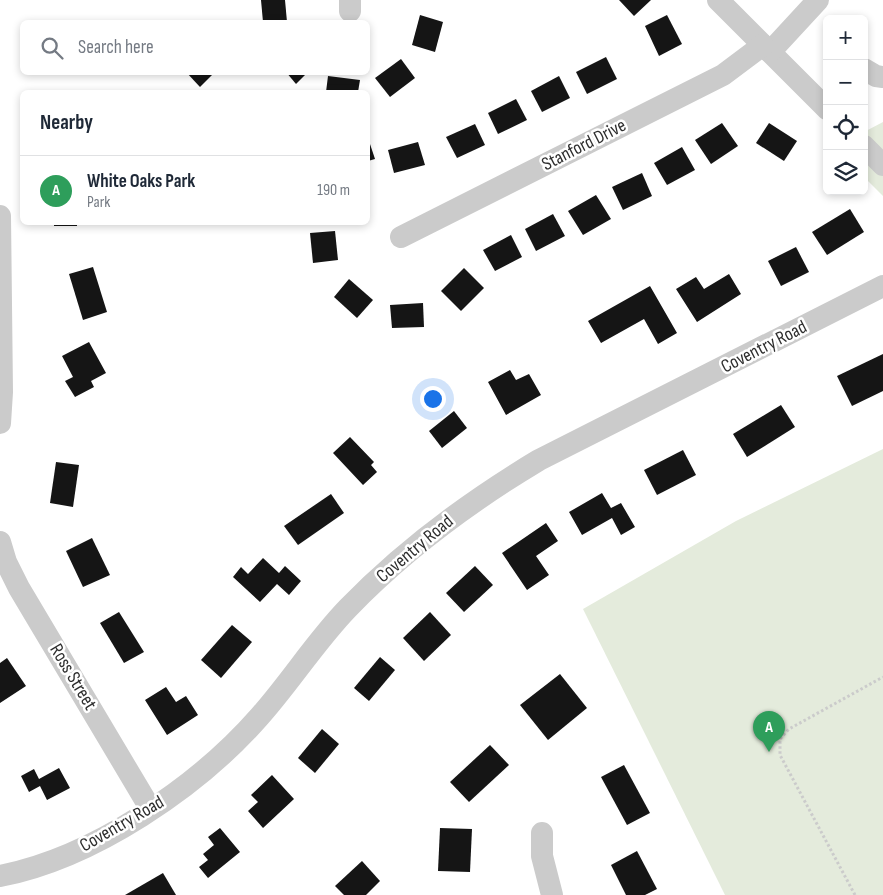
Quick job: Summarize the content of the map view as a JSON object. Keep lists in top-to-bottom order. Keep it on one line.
{"streets":{"street":["Stanford Drive","Coventry Road","Ross Street"]},"crossings":[["Coventry Road","Ross Street"]],"page":{"map_buttons":["+","−"],"search":"Search here","heading":"Nearby","list":[{"mark":"A","name":"White Oaks Park","note":"Park","value":"190 m"}],"pins":"A"}}
